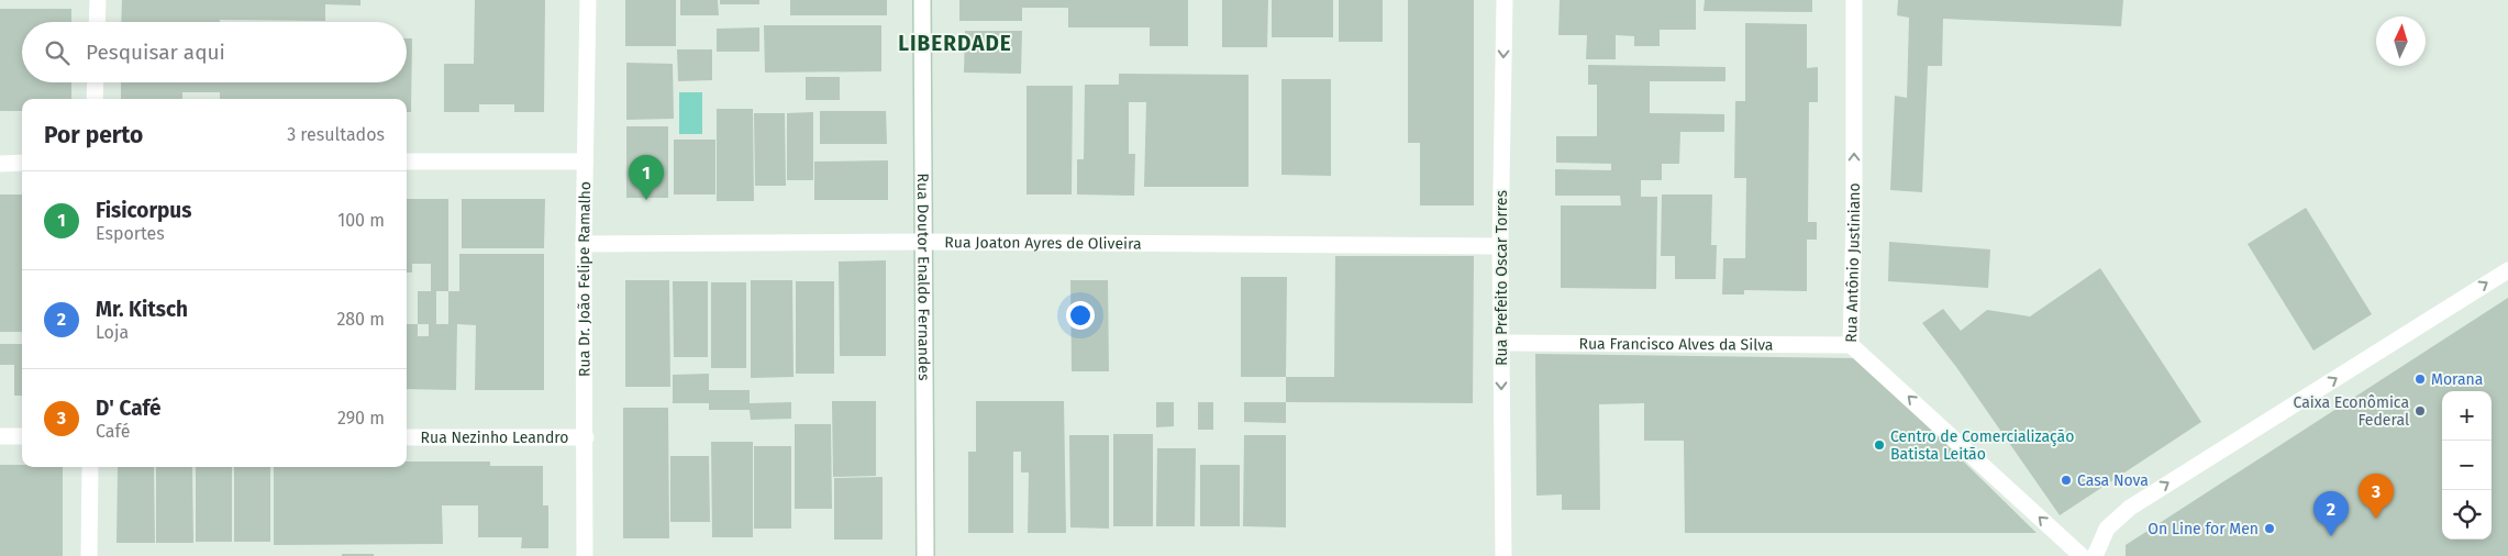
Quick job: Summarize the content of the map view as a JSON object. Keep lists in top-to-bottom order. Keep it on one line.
{"streets":{"street":["Rua Joaton Ayres de Oliveira","Rua Antônio Justiniano","Rua Dr. João Felipe Ramalho","Rua Doutor Enaldo Fernandes","Rua Prefeito Oscar Torres","Rua Francisco Alves da Silva","Rua Nezinho Leandro"]},"crossings":[["Rua Joaton Ayres de Oliveira","Rua Dr. João Felipe Ramalho"],["Rua Joaton Ayres de Oliveira","Rua Doutor Enaldo Fernandes"],["Rua Joaton Ayres de Oliveira","Rua Prefeito Oscar Torres"],["Rua Antônio Justiniano","Rua Francisco Alves da Silva"],["Rua Dr. João Felipe Ramalho","Rua Nezinho Leandro"],["Rua Prefeito Oscar Torres","Rua Francisco Alves da Silva"]],"one_way":["Rua Antônio Justiniano","Rua Prefeito Oscar Torres"],"districts":["LIBERDADE"],"places":["Morana","Caixa Econômica Federal","Centro de Comercialização Batista Leitão","Casa Nova","On Line for Men"],"north":"top","page":{"search":"Pesquisar aqui","heading":["Por perto","3 resultados"],"pins":["1","3","2"],"list":[{"mark":"1","name":"Fisicorpus","note":"Esportes","value":"100 m"},{"mark":"2","name":"Mr. Kitsch","note":"Loja","value":"280 m"},{"mark":"3","name":"D' Café","note":"Café","value":"290 m"}],"map_buttons":["+","−"]}}
